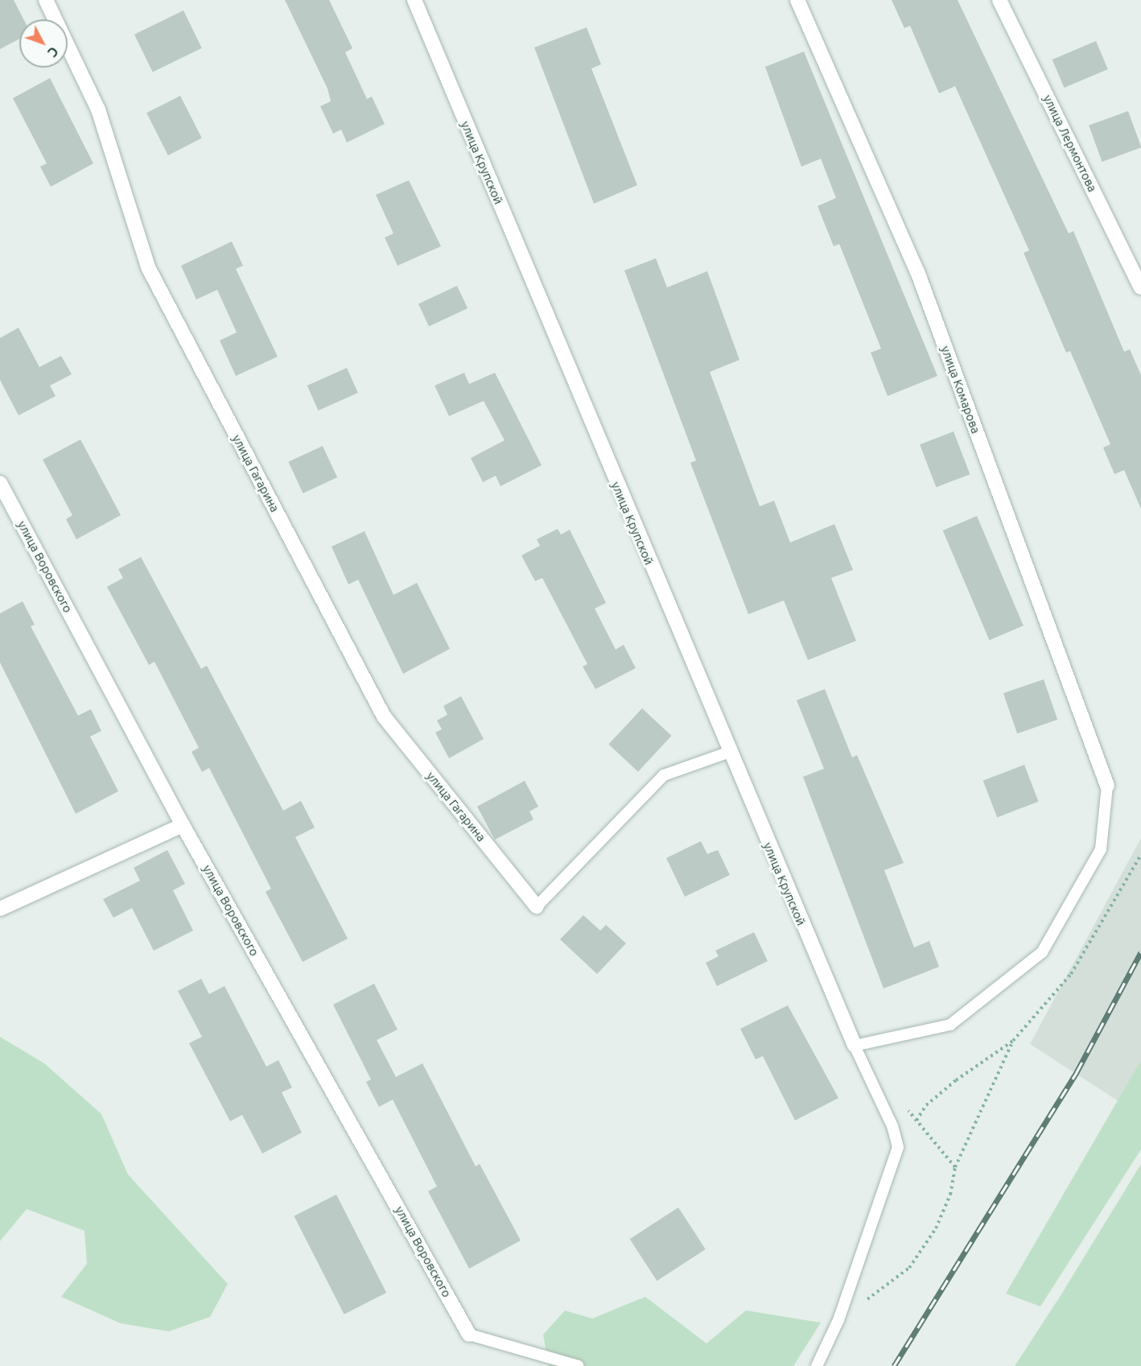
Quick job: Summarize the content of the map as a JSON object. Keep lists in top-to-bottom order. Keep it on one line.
{"streets":{"street":["улица Лермонтова","улица Крупской","улица Комарова","улица Гагарина","улица Воровского"]},"north":"bottom right"}
